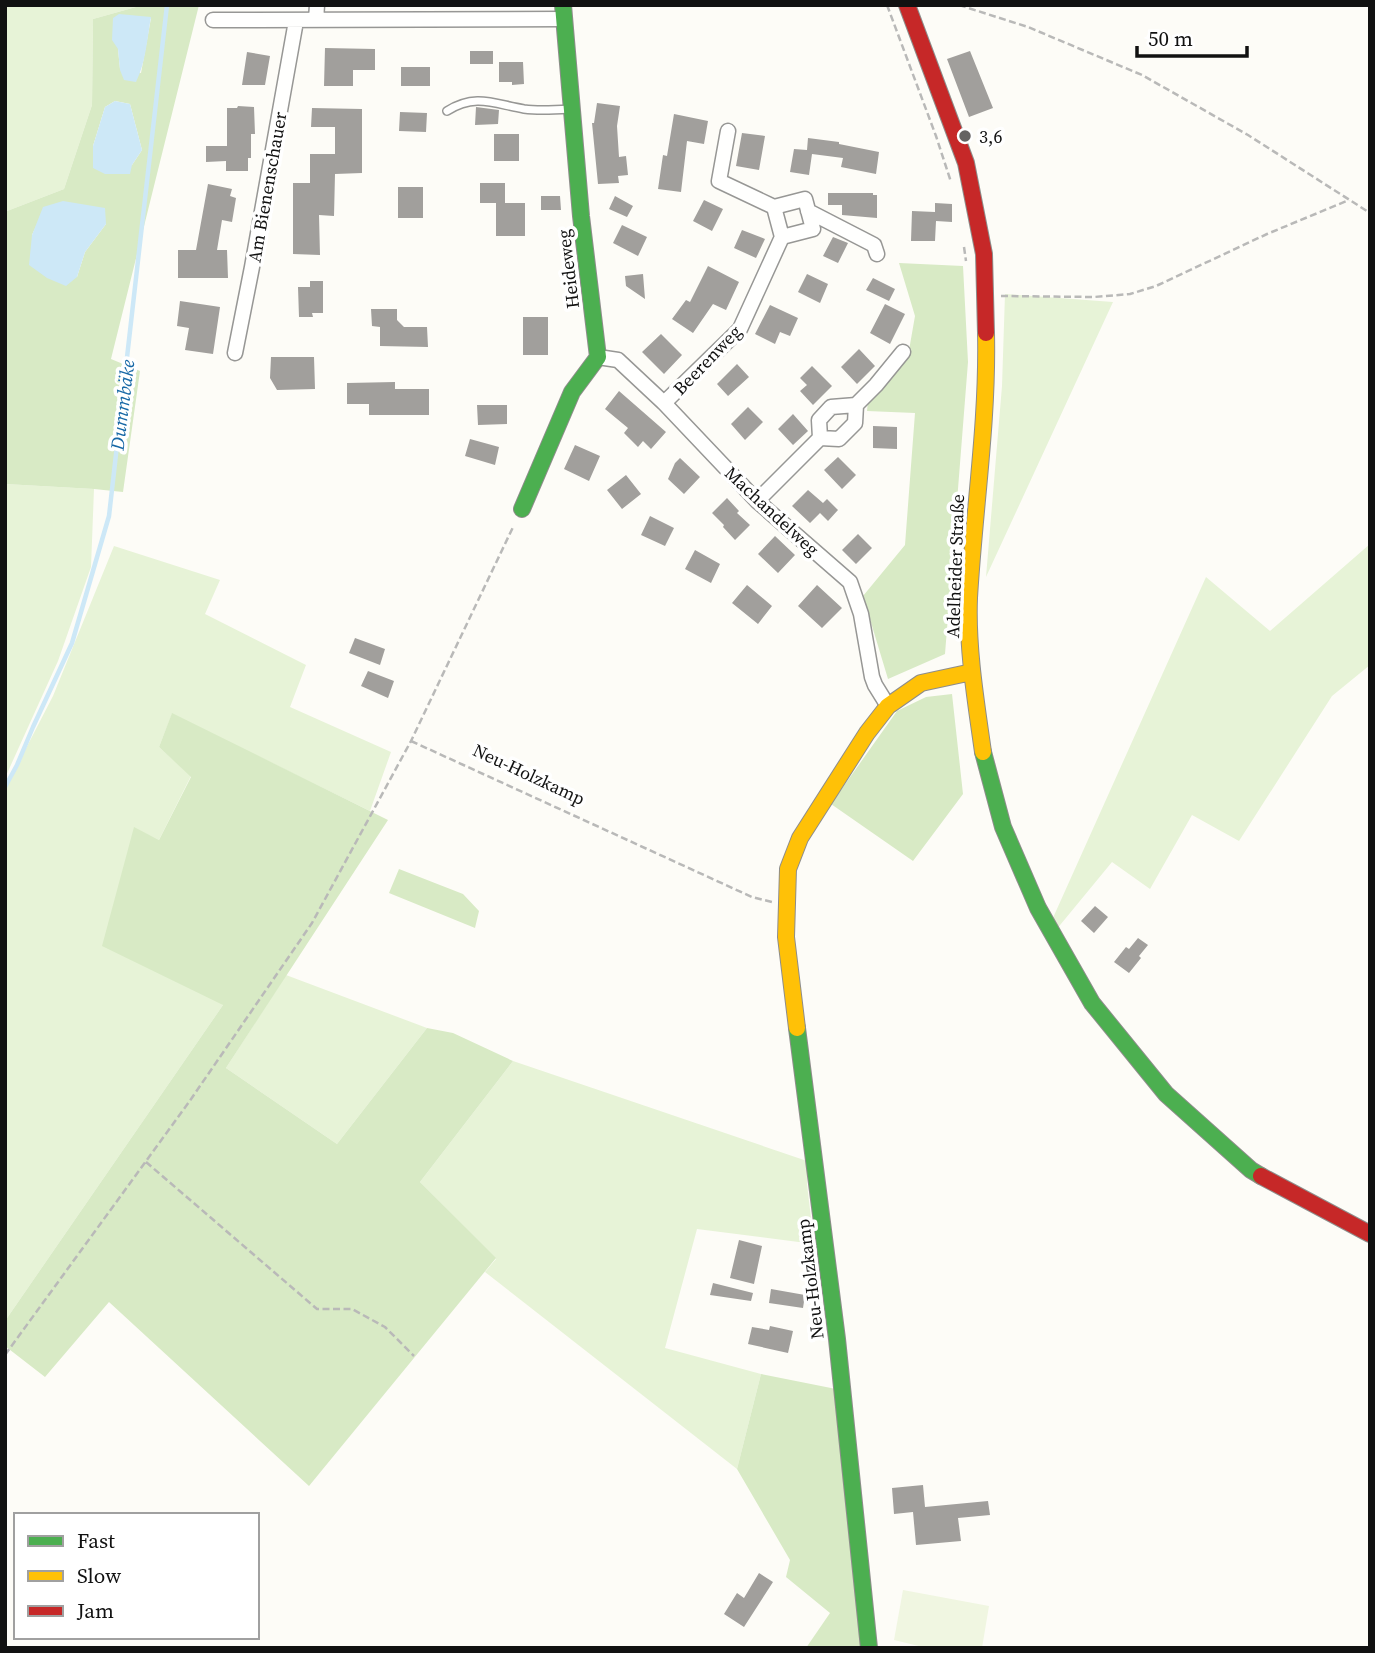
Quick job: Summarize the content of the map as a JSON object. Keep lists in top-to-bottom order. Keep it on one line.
{"streets":{"street":["Am Bienenschauer","Heideweg","Beerenweg","Machandelweg","Adelheider Straße","Neu-Holzkamp"]},"crossings":[["Heideweg","Machandelweg"],["Beerenweg","Machandelweg"],["Machandelweg","Neu-Holzkamp"],["Adelheider Straße","Neu-Holzkamp"]],"water":["Dummbäke"],"places":["3,6"],"legend":["Fast","Slow","Jam"],"scale_bar":"50 m"}
